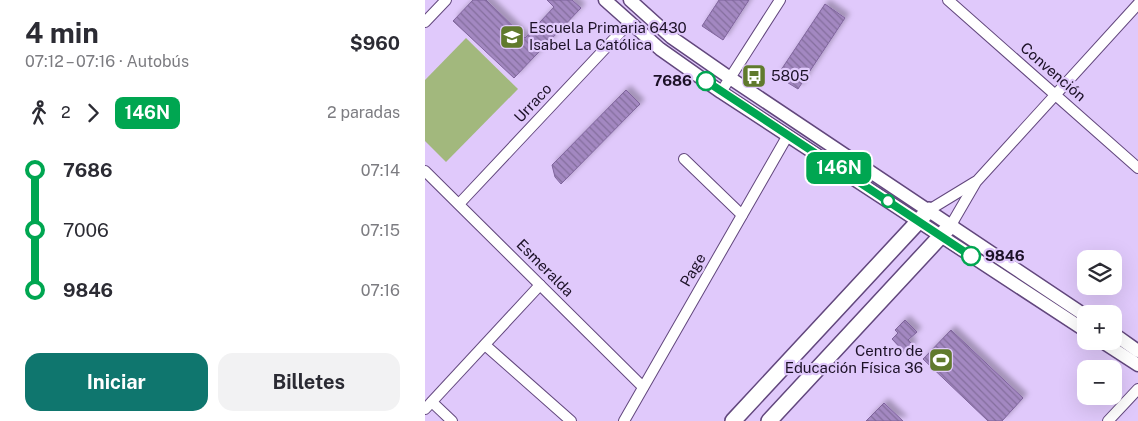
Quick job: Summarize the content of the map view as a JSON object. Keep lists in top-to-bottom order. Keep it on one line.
{"streets":{"street":["Convención","Urraco","Esmeralda","Page"]},"crossings":[["Urraco","Esmeralda"],["Esmeralda","Page"]],"places":{"school or university":["Escuela Primaria 6430 Isabel La Católica"],"bus stop":["5805"],"other":["7686","9846"],"sports":["Centro de Educación Física 36"]},"lines":["bus line 146N"],"page":{"heading":["4 min","07:12 – 07:16 · Autobús","$960"],"on_map":"146N","legs":["2","146N","2 paradas"],"list":[{"name":"7686","value":"07:14"},{"name":"7006","value":"07:15"},{"name":"9846","value":"07:16"}],"map_buttons":["+","−"],"buttons":["Iniciar","Billetes"]}}
